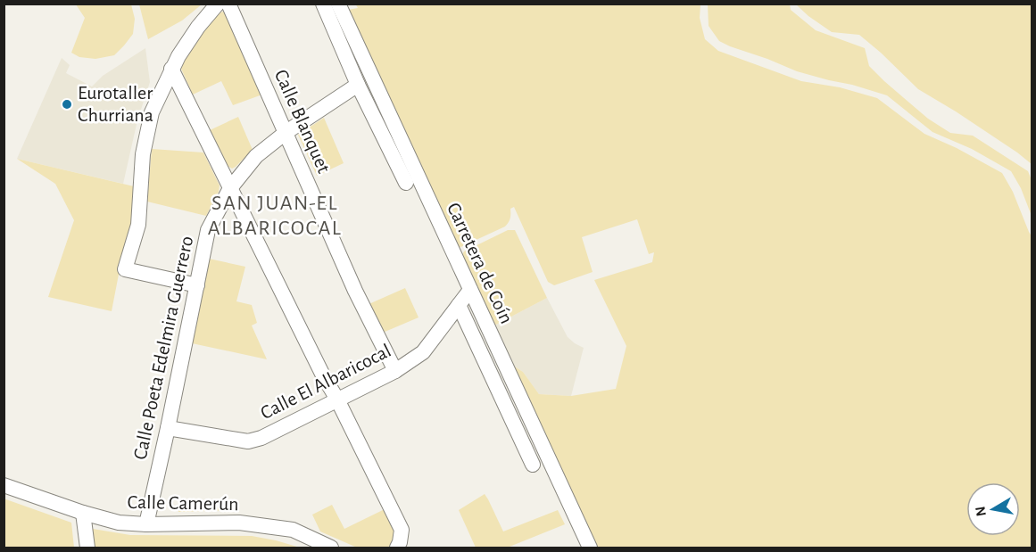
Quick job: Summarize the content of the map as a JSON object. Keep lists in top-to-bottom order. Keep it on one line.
{"streets":{"street":["Calle Blanquet","Carretera de Coín","Calle Poeta Edelmira Guerrero","Calle El Albaricocal","Calle Camerún"]},"crossings":[["Calle Blanquet","Calle Poeta Edelmira Guerrero"],["Calle Blanquet","Calle El Albaricocal"],["Carretera de Coín","Calle El Albaricocal"],["Calle Poeta Edelmira Guerrero","Calle El Albaricocal"],["Calle Poeta Edelmira Guerrero","Calle Camerún"]],"districts":["SAN JUAN-EL ALBARICOCAL"],"places":["Eurotaller Churriana"],"north":"left"}
